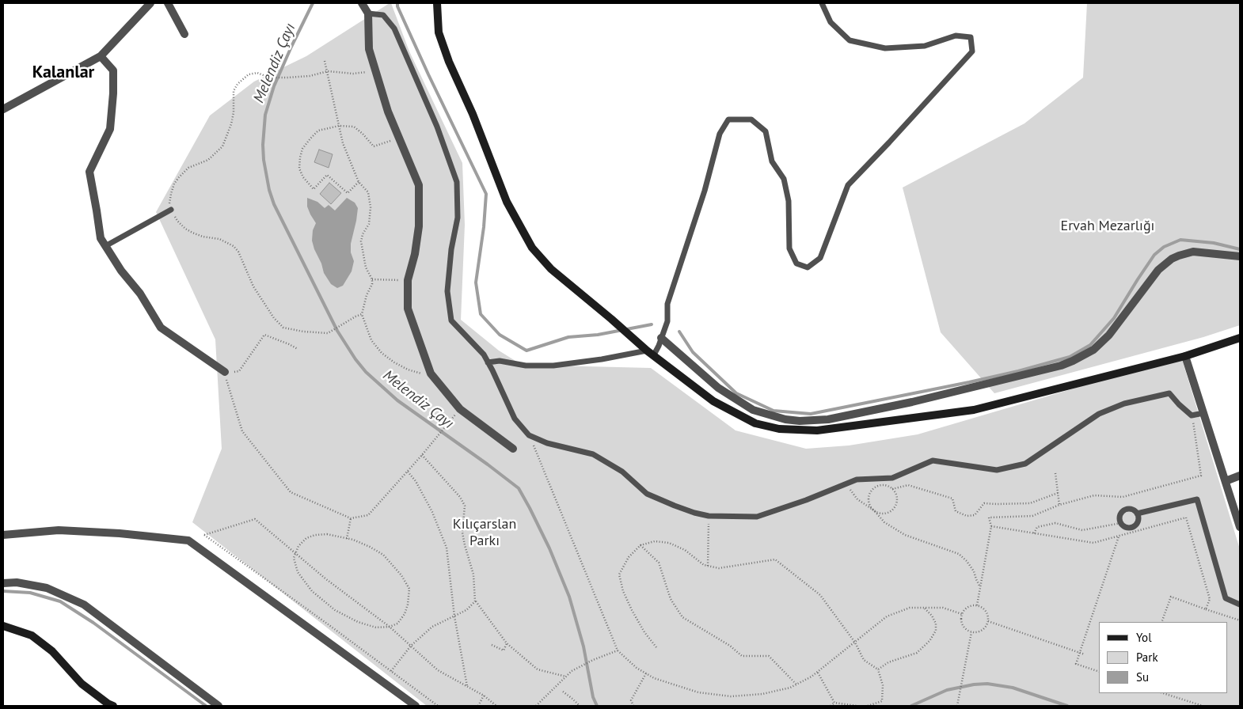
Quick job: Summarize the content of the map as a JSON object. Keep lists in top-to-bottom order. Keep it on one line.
{"districts":["Kalanlar"],"water":["Melendiz Çayı"],"parks":["Ervah Mezarlığı","Kılıçarslan Parkı"],"legend":["Yol","Park","Su"]}
